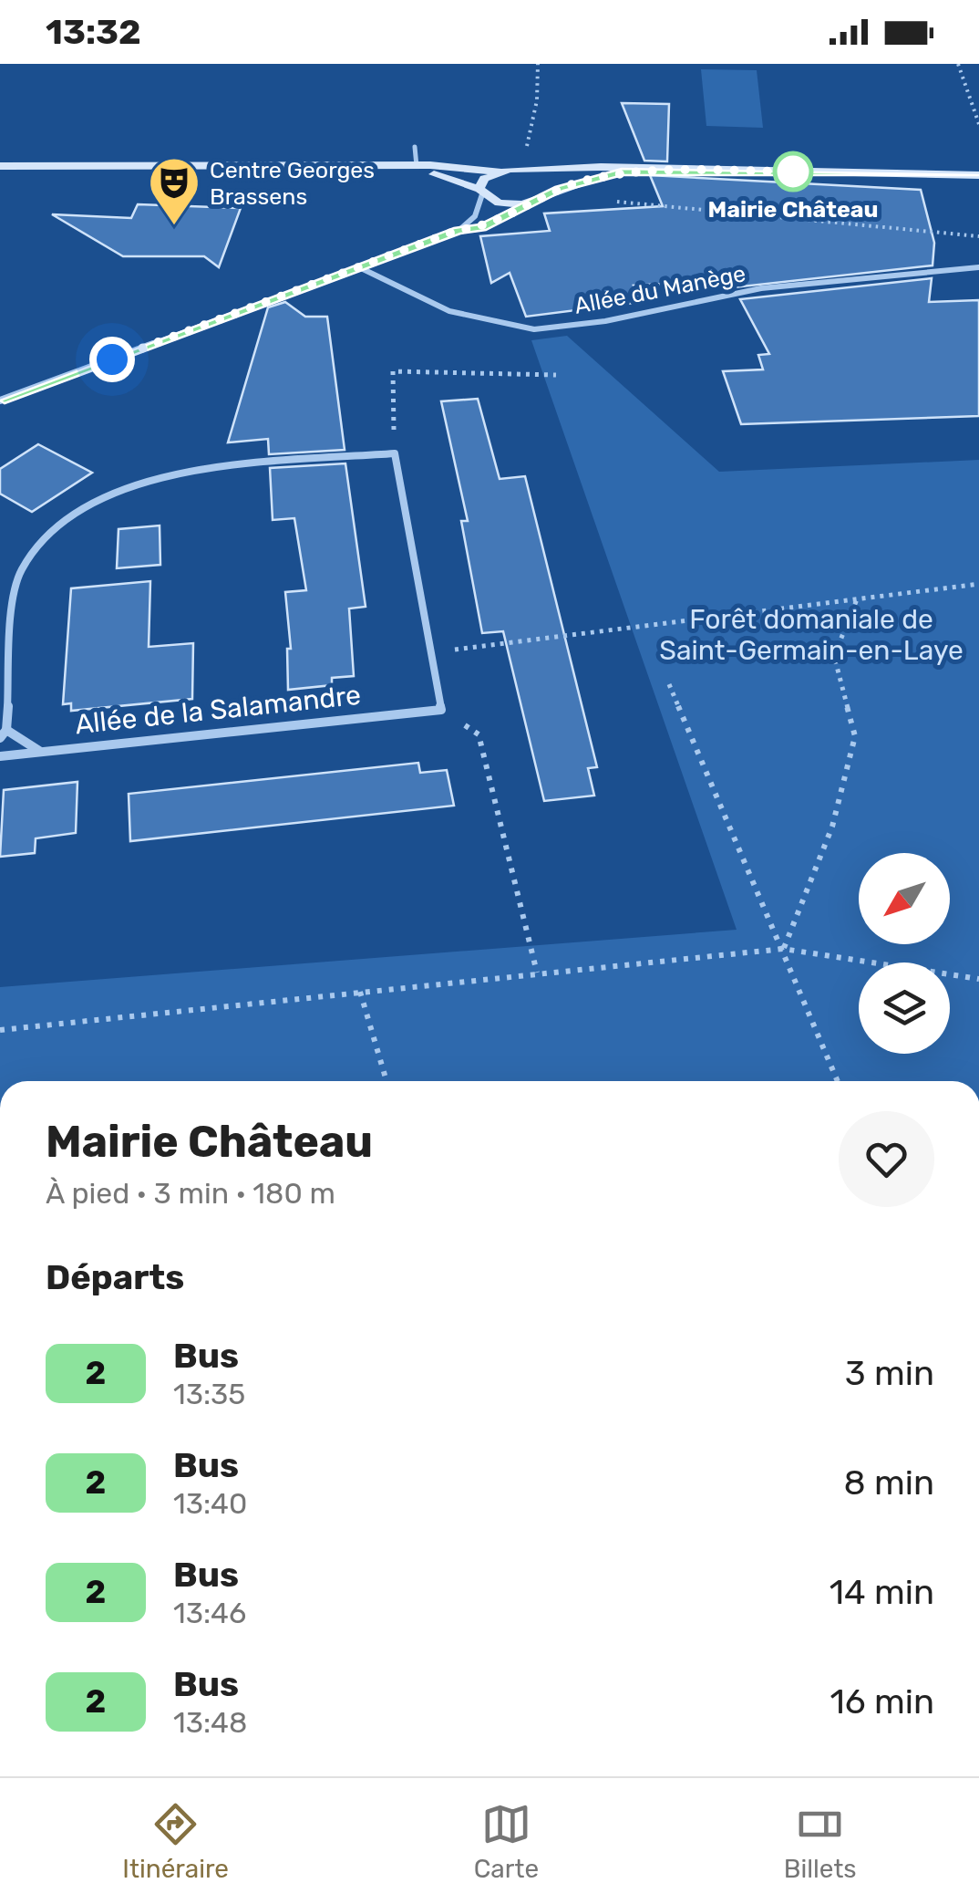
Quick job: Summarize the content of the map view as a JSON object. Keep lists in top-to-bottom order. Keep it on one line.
{"streets":{"street":["Allée du Manège","Allée de la Salamandre"]},"parks":["Forêt domaniale de Saint-Germain-en-Laye"],"places":{"other":["Mairie Château"],"theatre":["Centre Georges Brassens"]},"lines":["bus line 2"],"north":"bottom left","page":{"status":"13:32","heading":[["Mairie Château","À pied · 3 min · 180 m"],"Départs"],"list":[{"mark":"2","name":"Bus","note":"13:35","value":"3 min"},{"mark":"2","name":"Bus","note":"13:40","value":"8 min"},{"mark":"2","name":"Bus","note":"13:46","value":"14 min"},{"mark":"2","name":"Bus","note":"13:48","value":"16 min"}],"tabs":["Itinéraire","Carte","Billets"]}}
